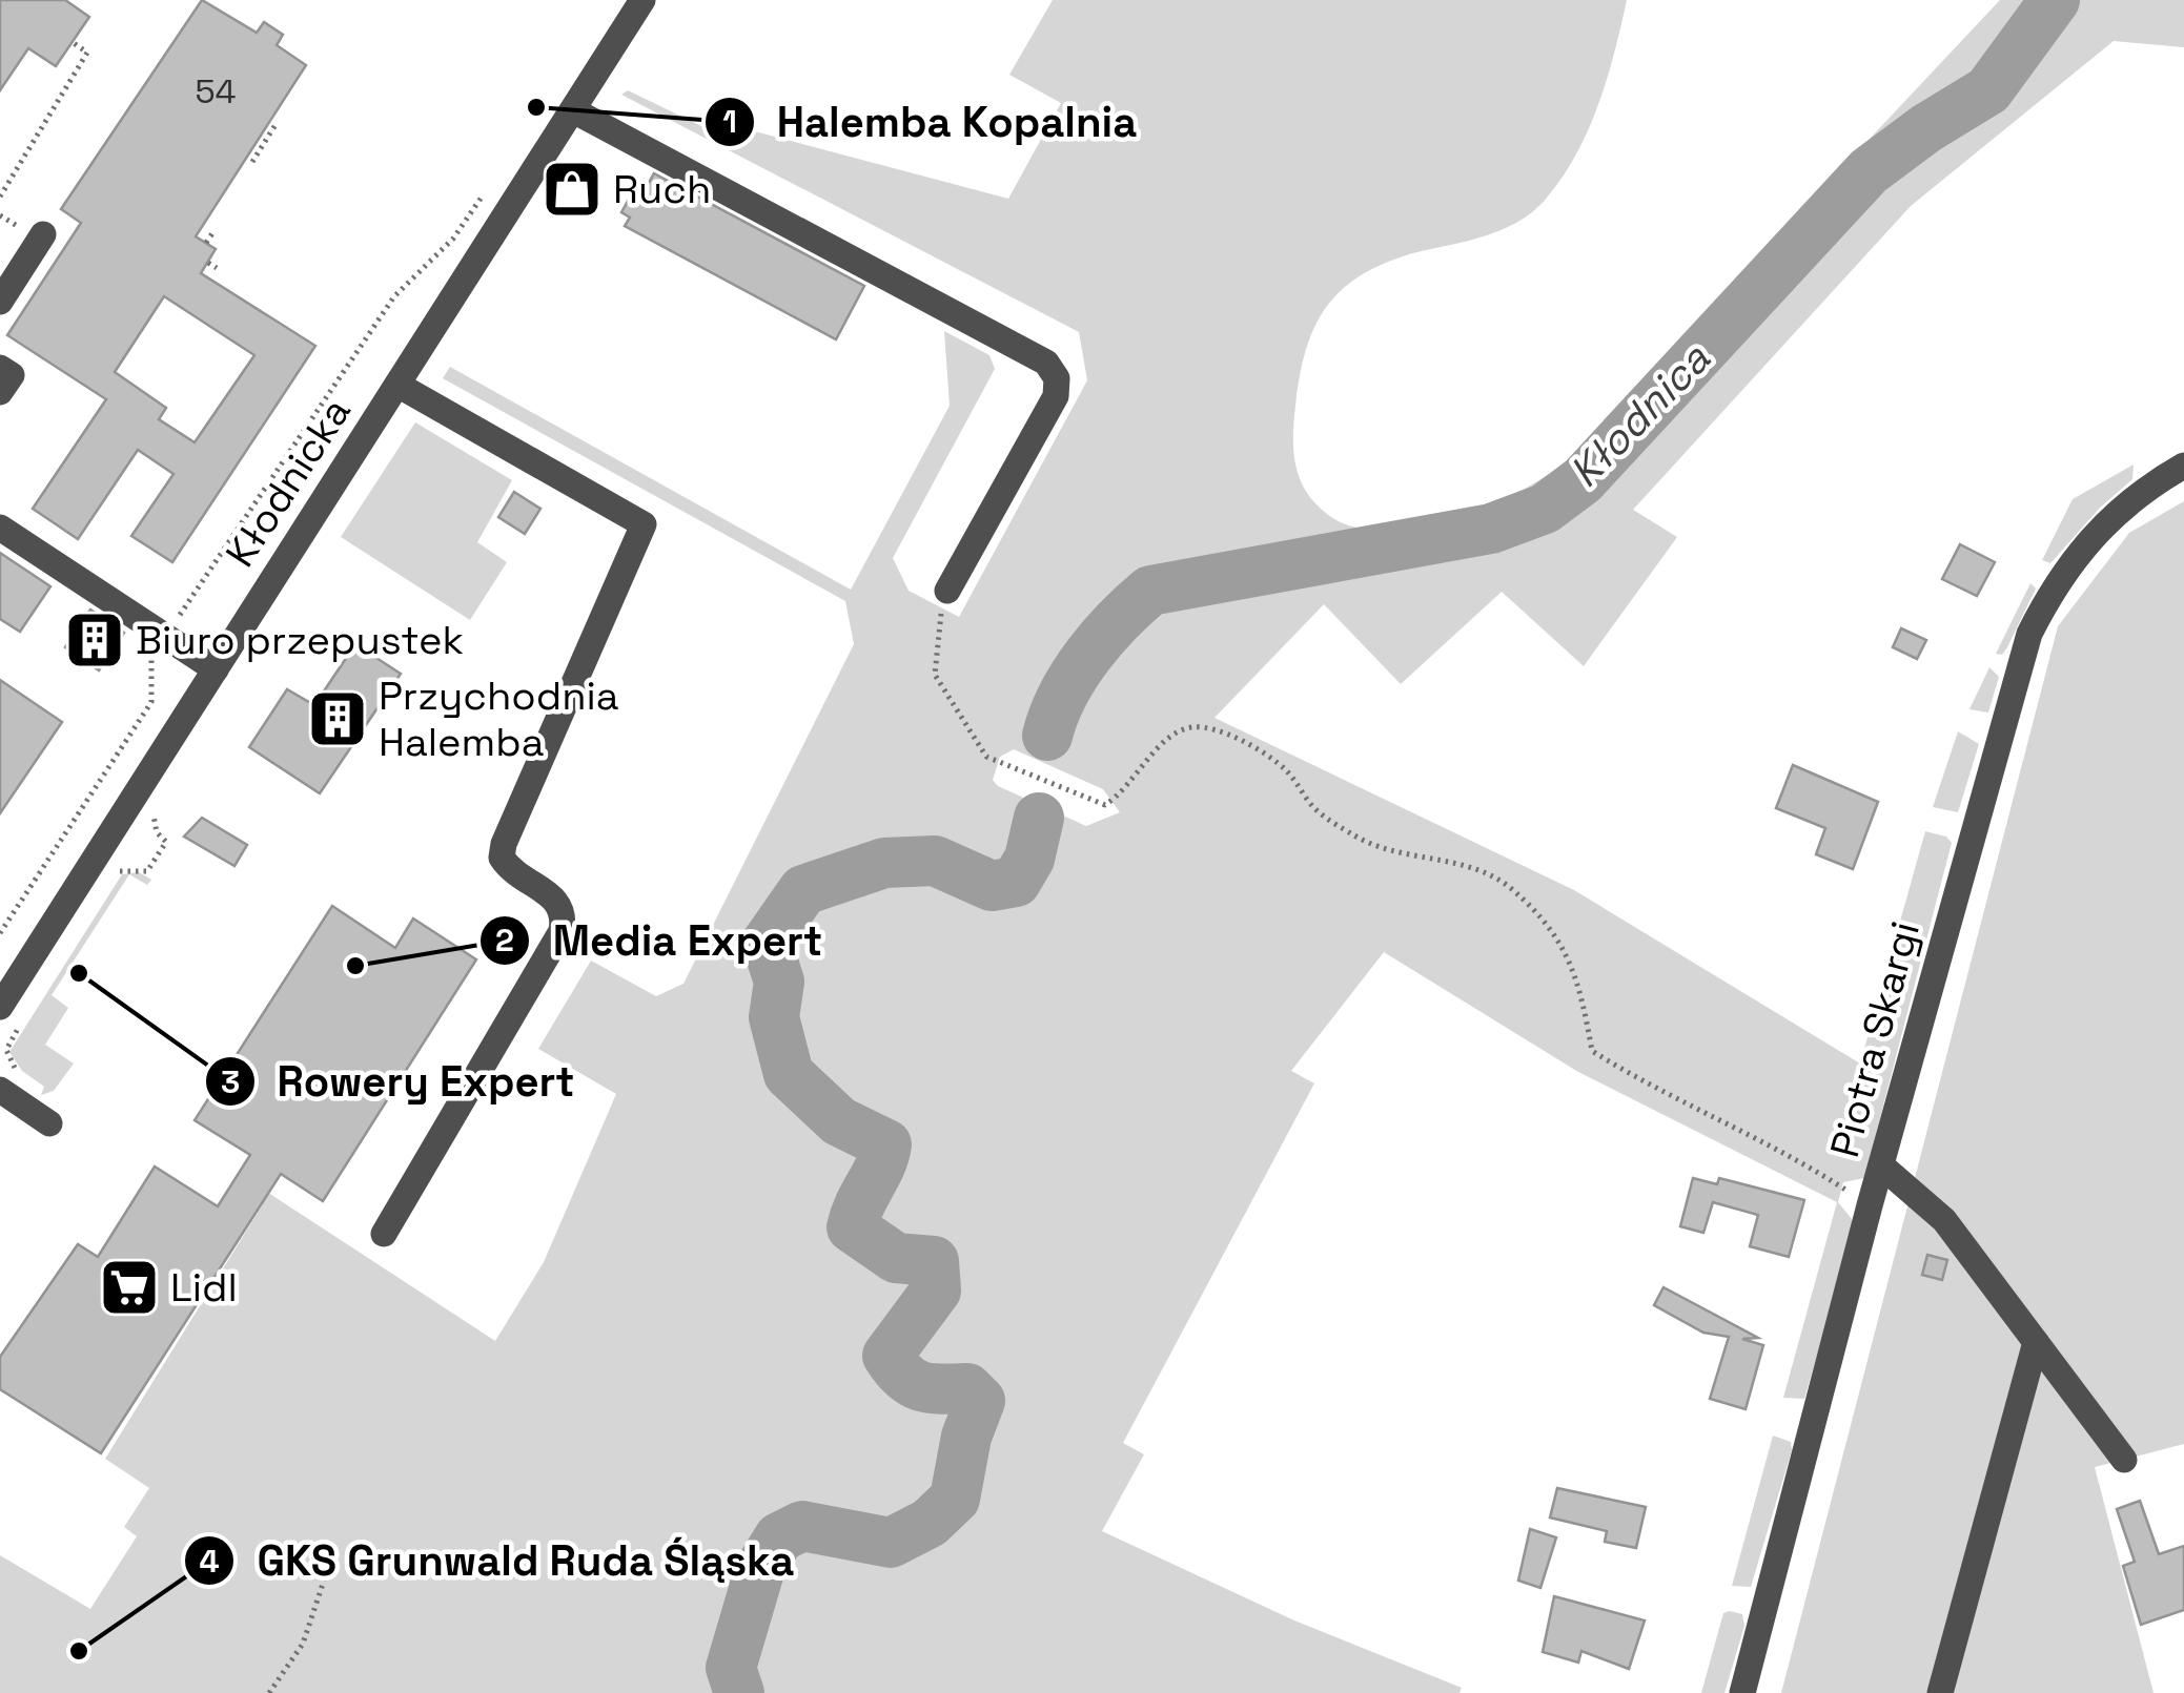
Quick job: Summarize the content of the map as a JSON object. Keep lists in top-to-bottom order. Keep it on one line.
{"streets":{"street":["Kłodnicka","Piotra Skargi"]},"water":["Kłodnica"],"places":{"other":["Halemba Kopalnia","Media Expert","Rowery Expert","GKS Grunwald Ruda Śląska"],"shop":["Ruch"],"building":["Biuro przepustek","Przychodnia Halemba"],"supermarket":["Lidl"]},"house_numbers":["54"]}
